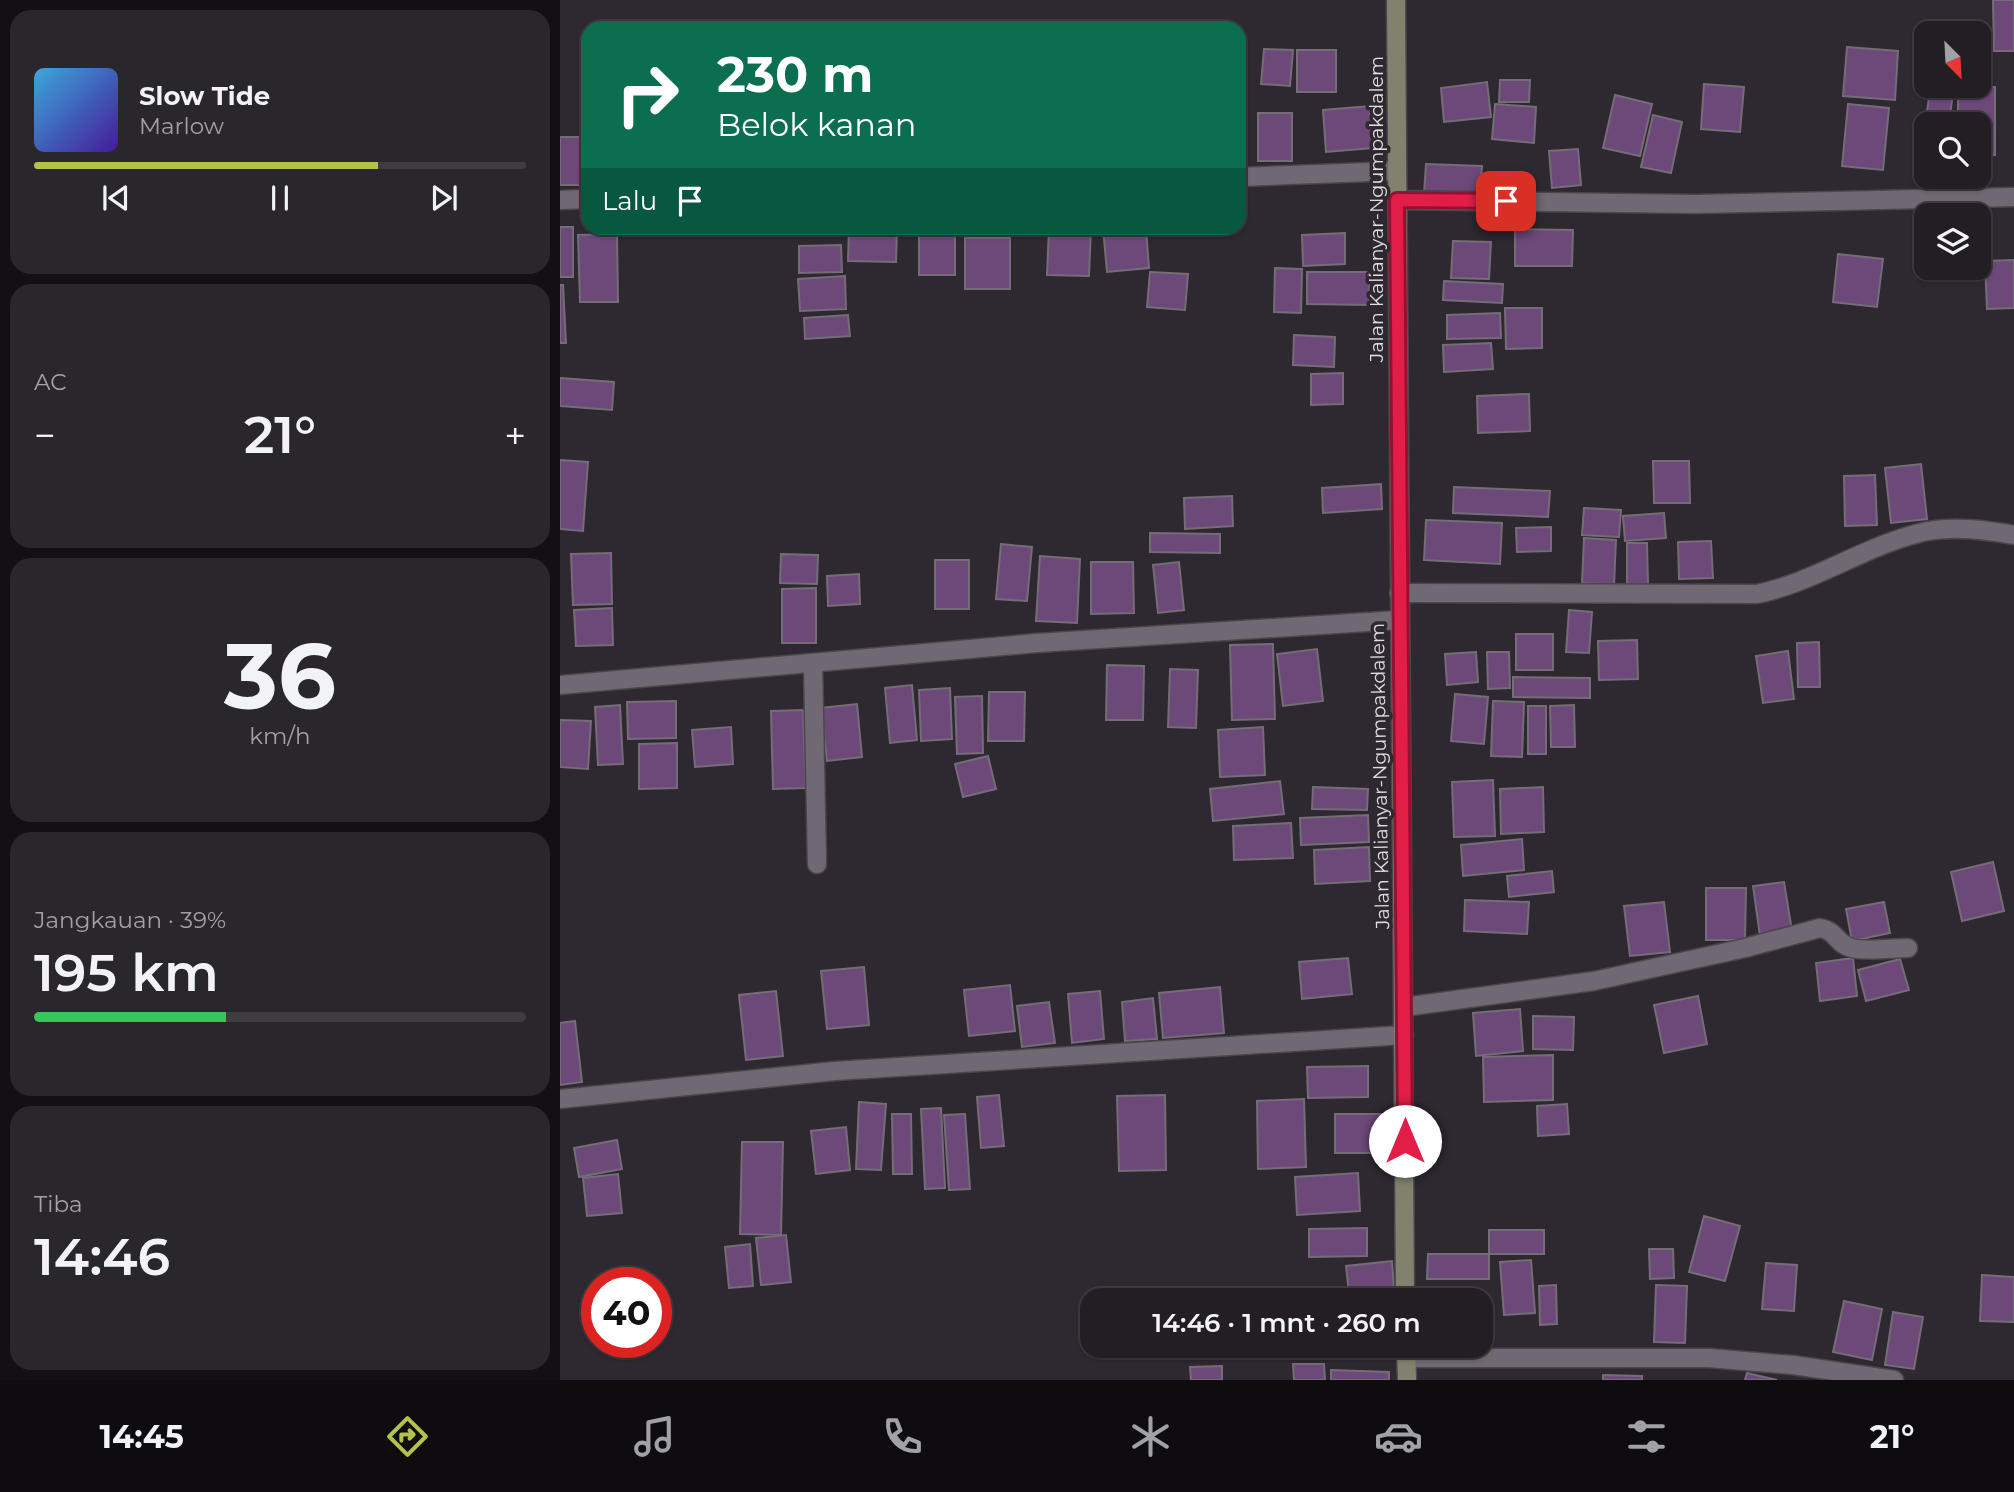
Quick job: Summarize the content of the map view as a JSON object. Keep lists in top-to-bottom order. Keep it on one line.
{"streets":{"street":["Jalan Kalianyar-Ngumpakdalem"]},"north":"bottom right","page":{"turn":["230 m","Belok kanan"],"song":["Slow Tide","Marlow"],"then":"Lalu","tile":["AC",["36","km/h"],["Jangkauan · 39%","195 km"],["Tiba","14:46"]],"heat":["−","21°","+"],"limit":"40","trip":"14:46 · 1 mnt · 260 m","tabs":["14:45","21°"]}}
